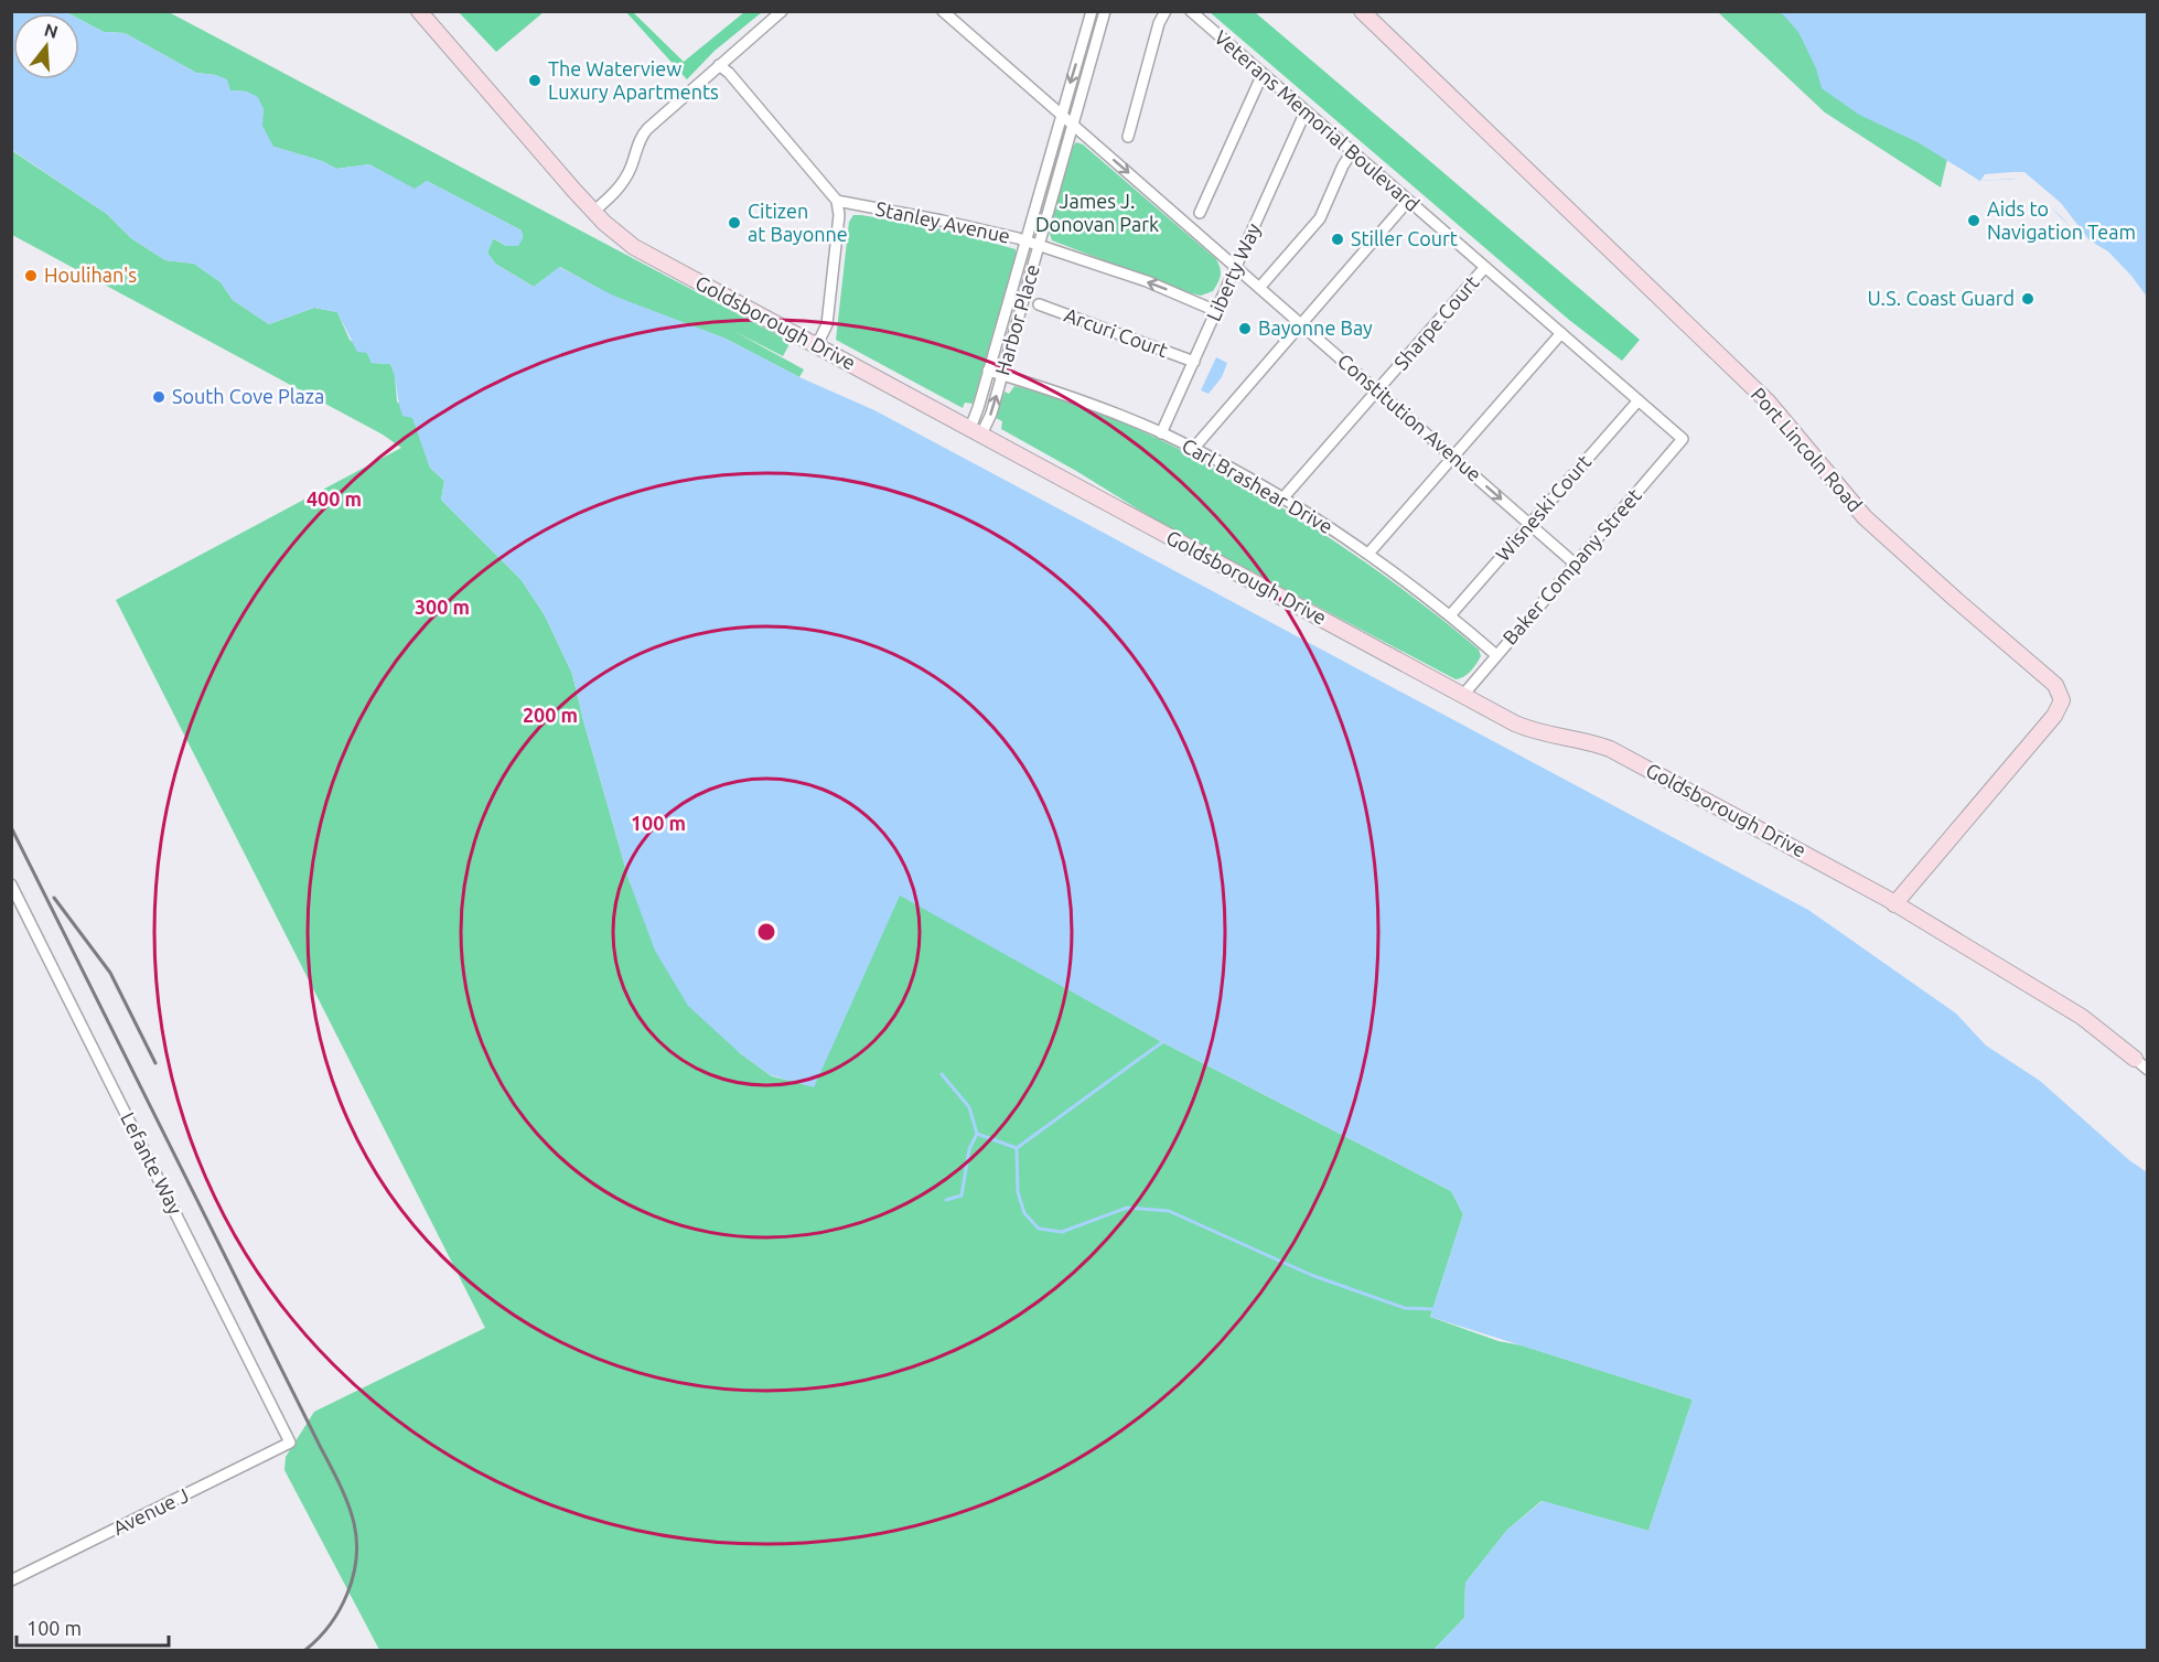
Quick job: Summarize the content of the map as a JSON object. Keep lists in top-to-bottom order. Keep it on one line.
{"streets":{"street":["Veterans Memorial Boulevard","Stanley Avenue","Liberty Way","Harbor Place","Goldsborough Drive","Sharpe Court","Arcuri Court","Constitution Avenue","Port Lincoln Road","Carl Brashear Drive","Wisneski Court","Baker Company Street","Lefante Way","Avenue J"]},"crossings":[["Veterans Memorial Boulevard","Liberty Way"],["Veterans Memorial Boulevard","Sharpe Court"],["Veterans Memorial Boulevard","Wisneski Court"],["Veterans Memorial Boulevard","Baker Company Street"],["Stanley Avenue","Liberty Way"],["Stanley Avenue","Harbor Place"],["Liberty Way","Arcuri Court"],["Liberty Way","Constitution Avenue"],["Liberty Way","Carl Brashear Drive"],["Harbor Place","Goldsborough Drive"],["Harbor Place","Constitution Avenue"],["Harbor Place","Carl Brashear Drive"],["Goldsborough Drive","Port Lincoln Road"],["Goldsborough Drive","Baker Company Street"],["Sharpe Court","Constitution Avenue"],["Sharpe Court","Carl Brashear Drive"],["Constitution Avenue","Wisneski Court"],["Constitution Avenue","Baker Company Street"],["Carl Brashear Drive","Wisneski Court"],["Carl Brashear Drive","Baker Company Street"],["Lefante Way","Avenue J"]],"one_way":["Stanley Avenue","Constitution Avenue"],"parks":["James J. Donovan Park"],"places":["The Waterview Luxury Apartments","Aids to Navigation Team","Citizen at Bayonne","Stiller Court","Houlihan's","U.S. Coast Guard","Bayonne Bay","South Cove Plaza"],"scale_bar":"100 m","north":"top","rings":["400 m","300 m","200 m","100 m"]}
